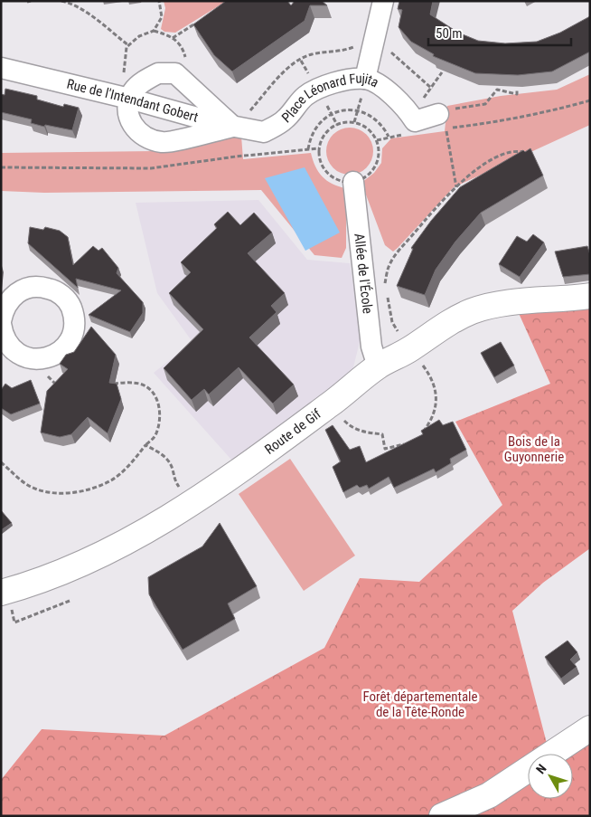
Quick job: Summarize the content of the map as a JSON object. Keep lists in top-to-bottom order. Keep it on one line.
{"streets":{"street":["Rue de l'Intendant Gobert","Place Léonard Fujita","Allée de l'École","Route de Gif"]},"crossings":[["Rue de l'Intendant Gobert","Place Léonard Fujita"],["Allée de l'École","Route de Gif"]],"parks":["Bois de la Guyonnerie","Forêt départementale de la Tête-Ronde"],"scale_bar":"50 m","north":"top left"}
